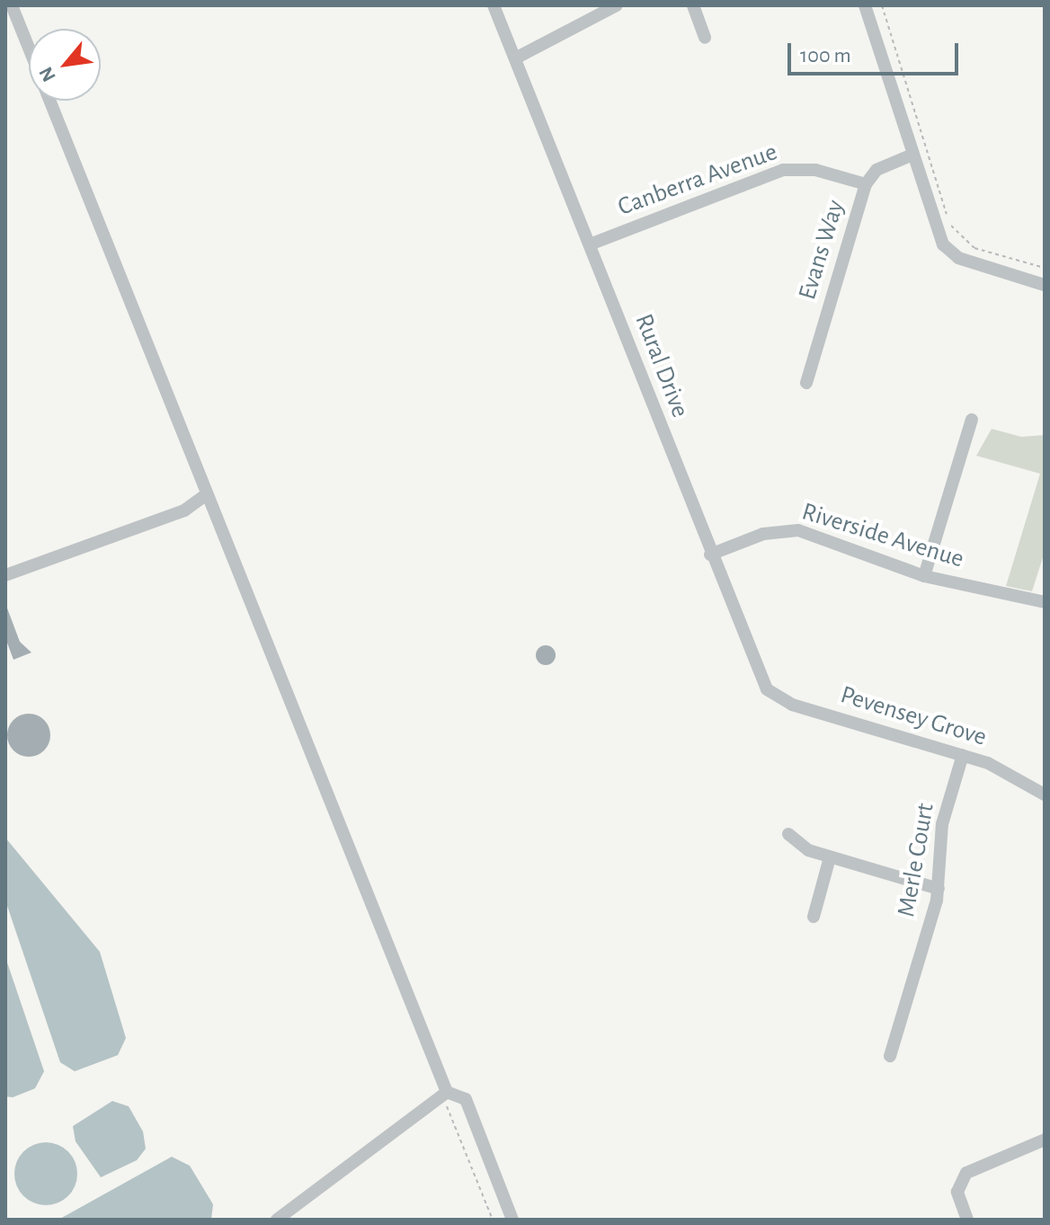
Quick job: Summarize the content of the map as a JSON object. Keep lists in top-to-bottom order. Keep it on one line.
{"streets":{"street":["Canberra Avenue","Evans Way","Rural Drive","Riverside Avenue","Pevensey Grove","Merle Court"]},"crossings":[["Canberra Avenue","Evans Way"],["Canberra Avenue","Rural Drive"],["Rural Drive","Riverside Avenue"],["Rural Drive","Pevensey Grove"],["Pevensey Grove","Merle Court"]],"scale_bar":"100 m","north":"bottom left"}
